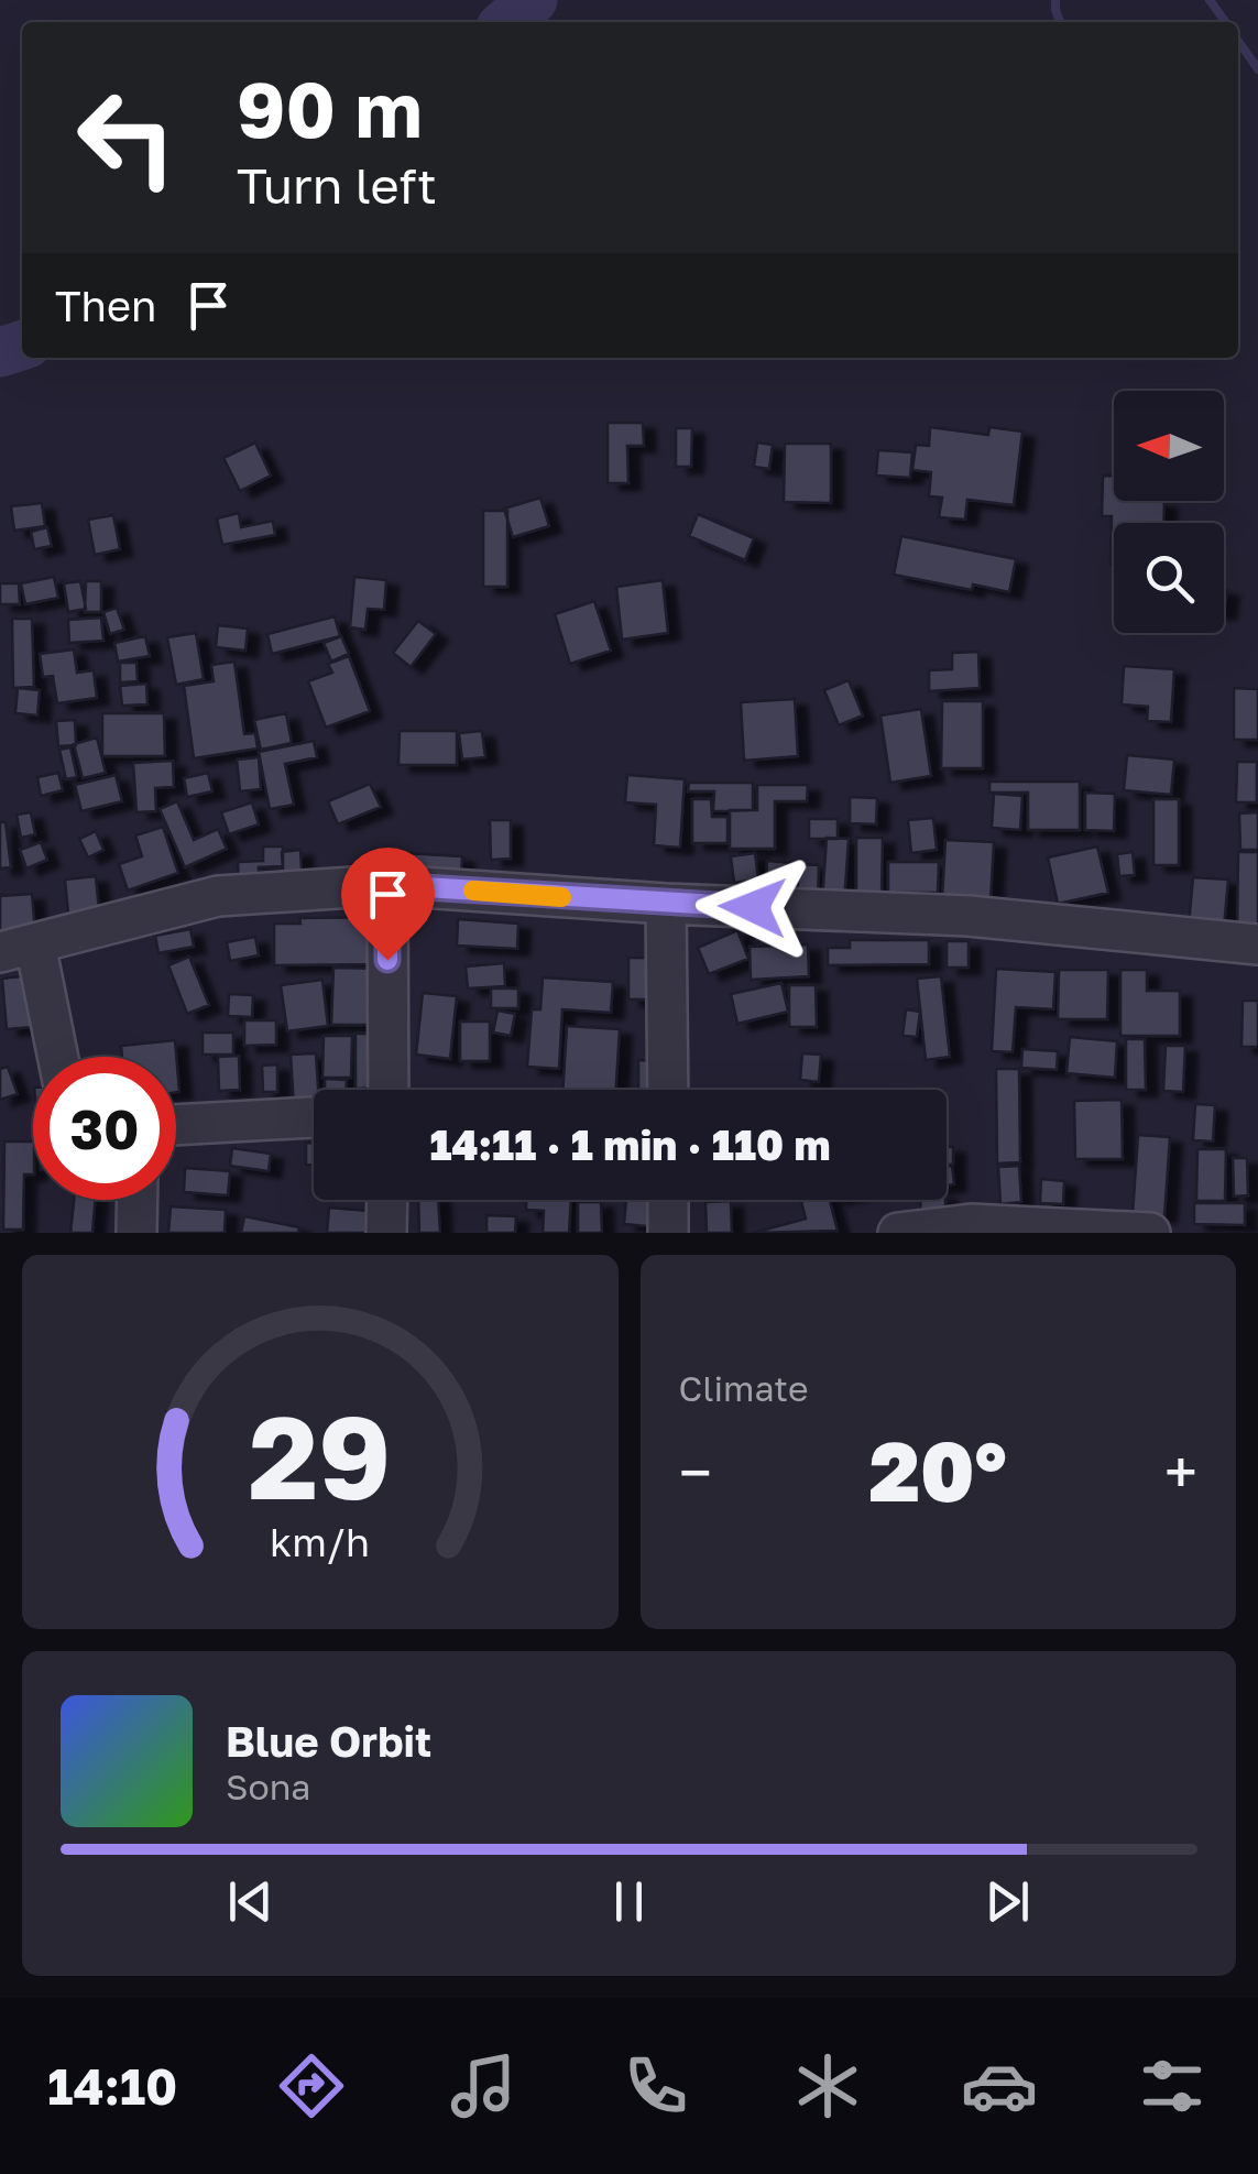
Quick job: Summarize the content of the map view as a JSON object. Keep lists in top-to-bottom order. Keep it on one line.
{"north":"left","page":{"turn":["90 m","Turn left"],"then":"Then","limit":"30","trip":"14:11 · 1 min · 110 m","tile":"Climate","heat":["−","20°","+"],"song":["Blue Orbit","Sona"],"tabs":"14:10","gauge":["29","km/h"]}}
